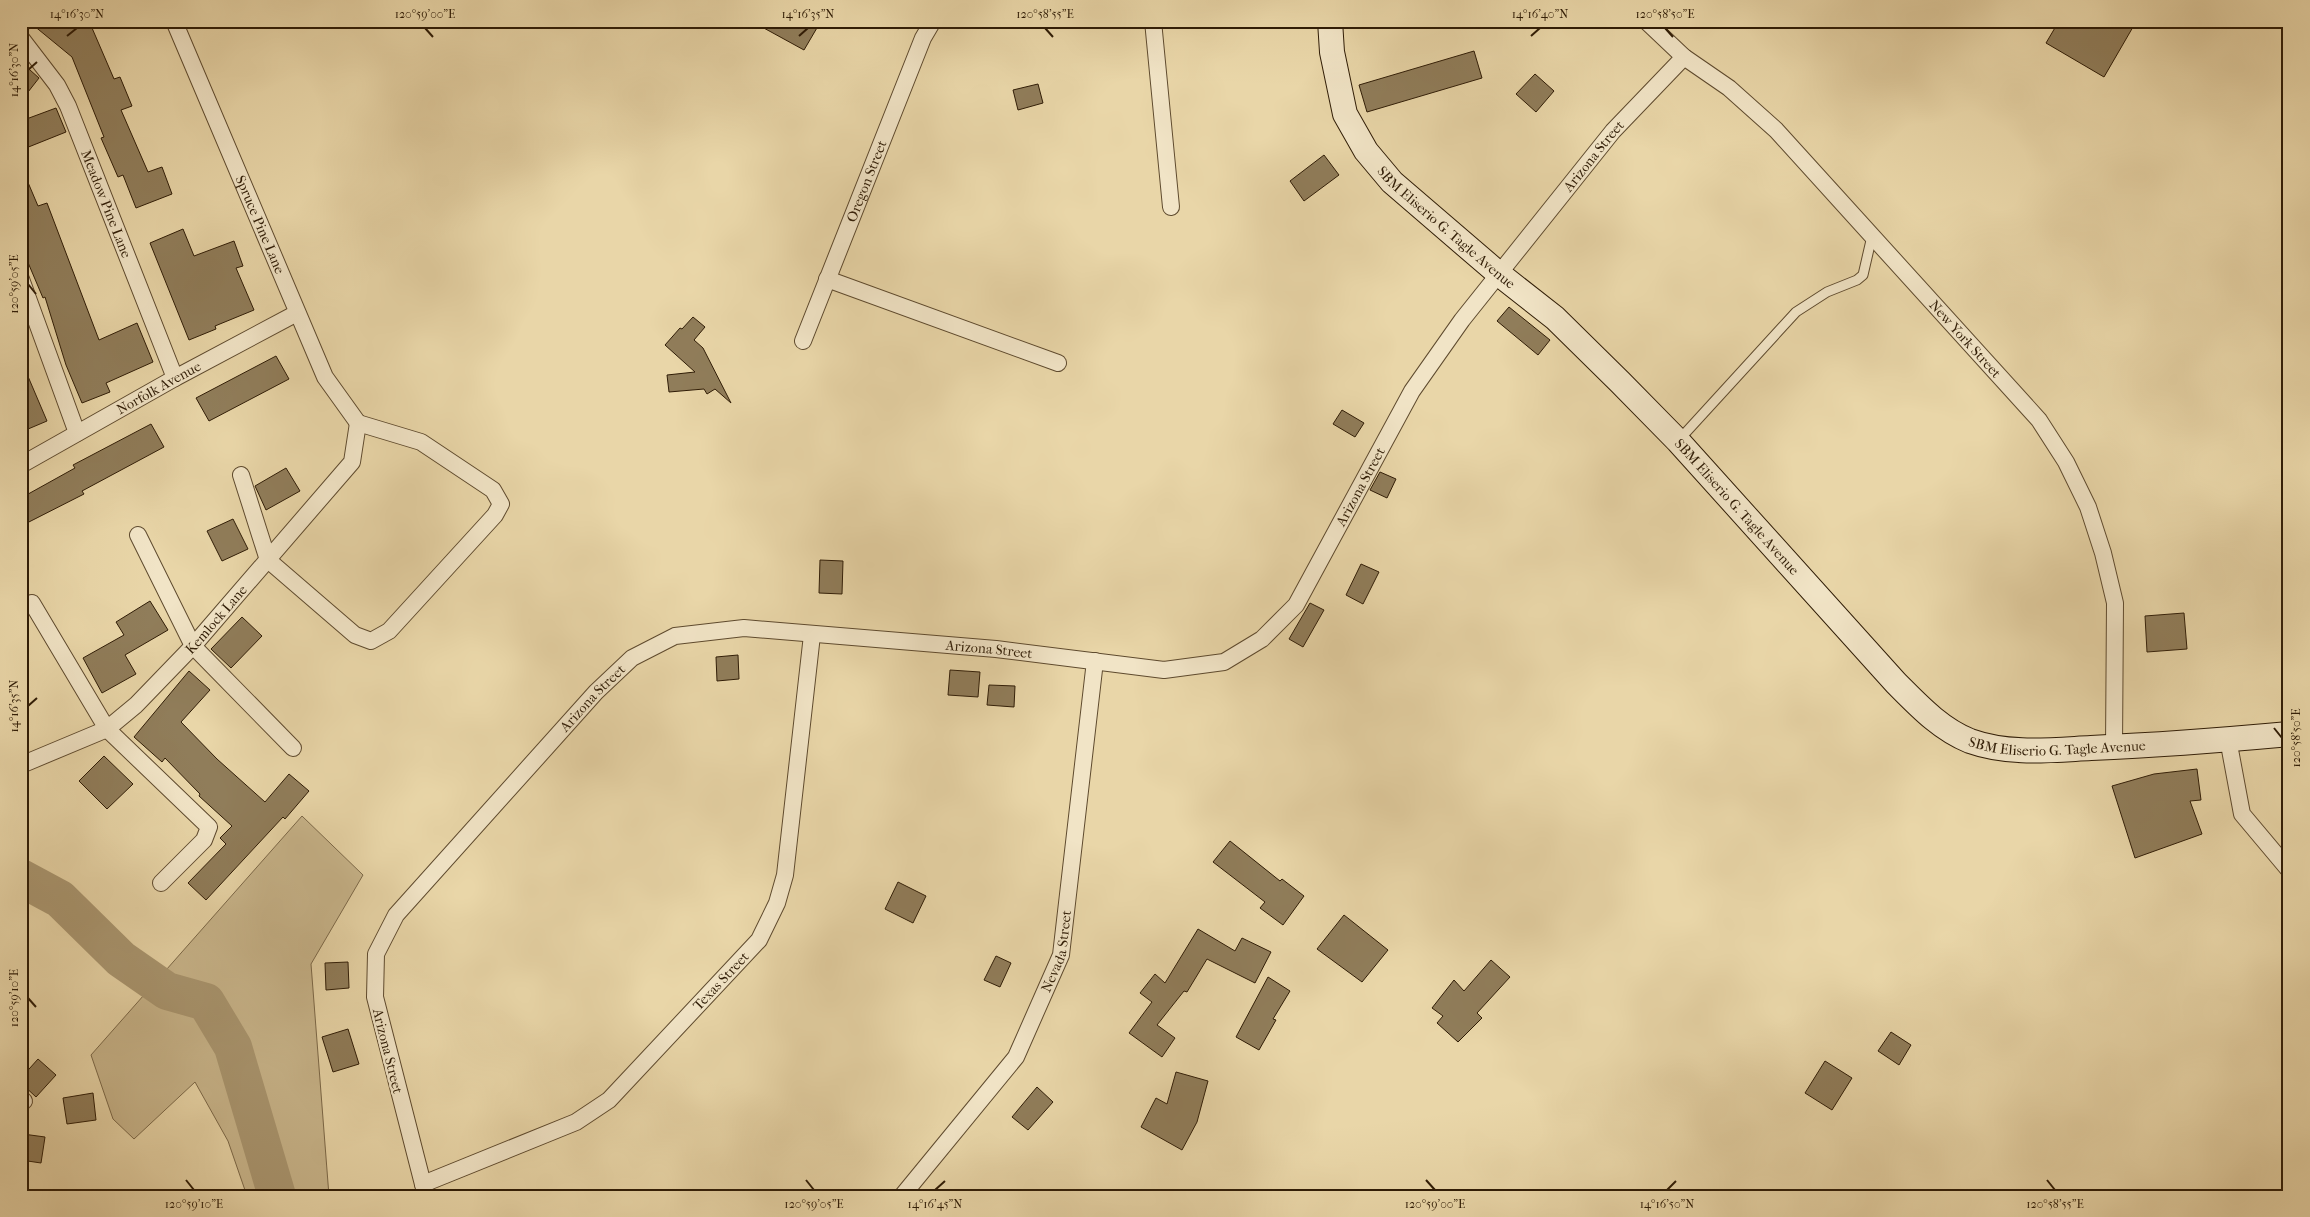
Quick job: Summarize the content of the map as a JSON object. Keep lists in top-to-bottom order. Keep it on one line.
{"streets":{"street":["Arizona Street","Oregon Street","Meadow Pine Lane","Spruce Pine Lane","SBM Eliserio G. Tagle Avenue","New York Street","Norfolk Avenue","Kemlock Lane","Nevada Street","Texas Street"]},"crossings":[["Arizona Street","SBM Eliserio G. Tagle Avenue"],["Arizona Street","New York Street"],["Arizona Street","Nevada Street"],["Arizona Street","Texas Street"],["Meadow Pine Lane","Norfolk Avenue"],["Spruce Pine Lane","Norfolk Avenue"],["Spruce Pine Lane","Kemlock Lane"],["SBM Eliserio G. Tagle Avenue","New York Street"]],"coordinates":["14°16'30\"N","120°59'00\"E","14°16'35\"N","120°58'55\"E","14°16'40\"N","120°58'50\"E","120°59'05\"E","120°59'10\"E","14°16'45\"N","14°16'50\"N"]}
